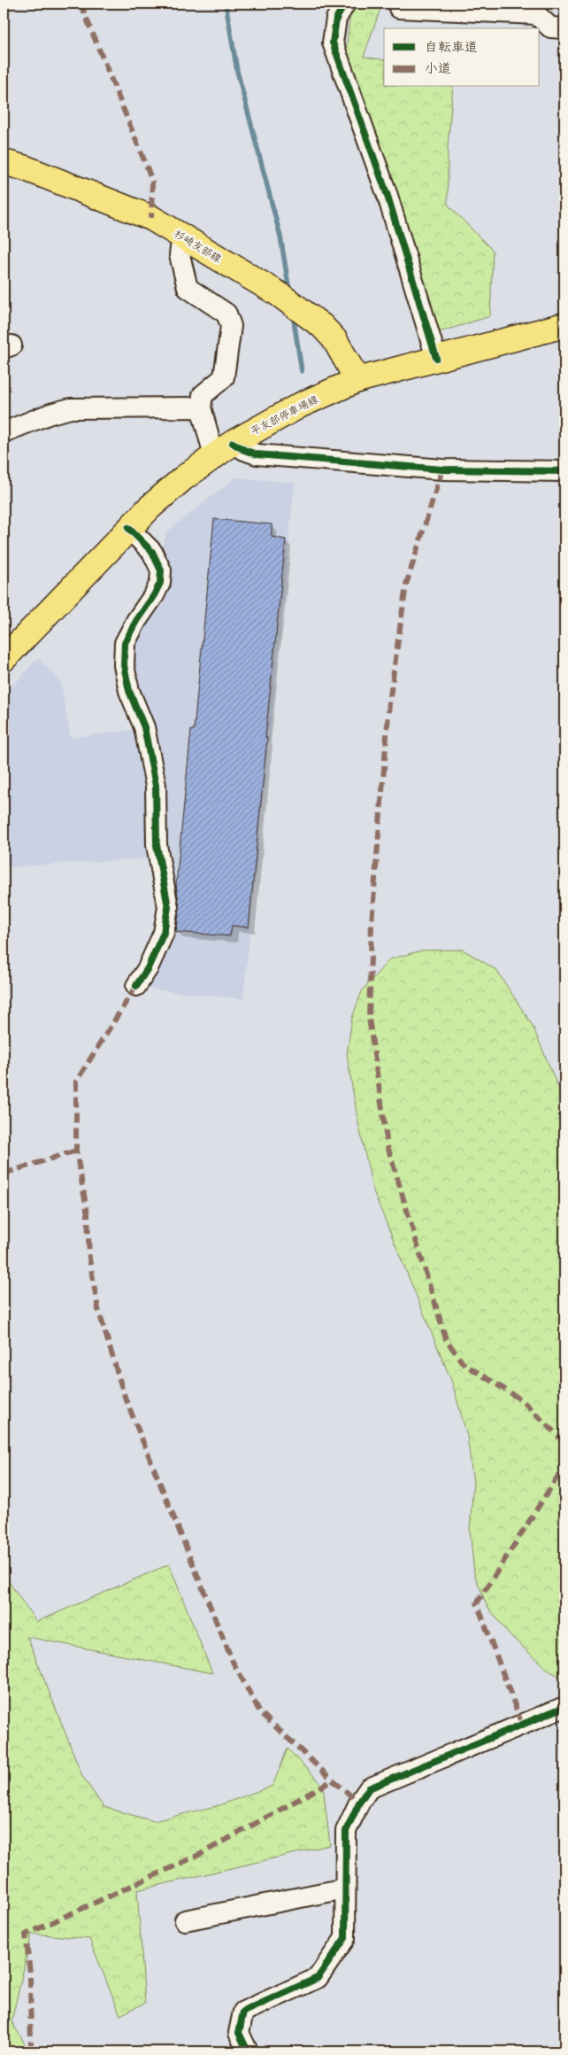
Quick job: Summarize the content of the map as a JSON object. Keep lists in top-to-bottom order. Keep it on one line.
{"streets":{"main road":["杉崎友部線","平友部停車場線"]},"crossings":[["杉崎友部線","平友部停車場線"]],"legend":["自転車道","小道"]}
